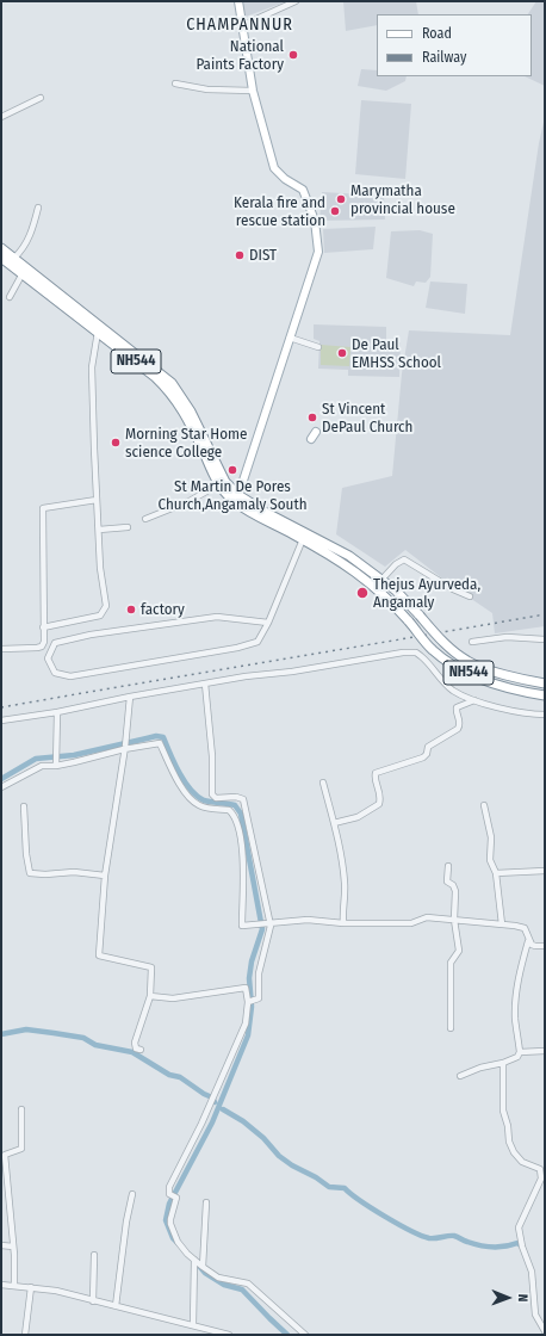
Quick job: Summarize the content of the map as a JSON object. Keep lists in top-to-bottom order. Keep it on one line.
{"streets":{"highway":["NH544"]},"districts":["CHAMPANNUR"],"places":["National Paints Factory","Marymatha provincial house","Kerala fire and rescue station","DIST","De Paul EMHSS School","St Vincent DePaul Church","Morning Star Home science College","St Martin De Pores Church,Angamaly South","Thejus Ayurveda, Angamaly","factory"],"legend":["Road","Railway"],"north":"right"}
